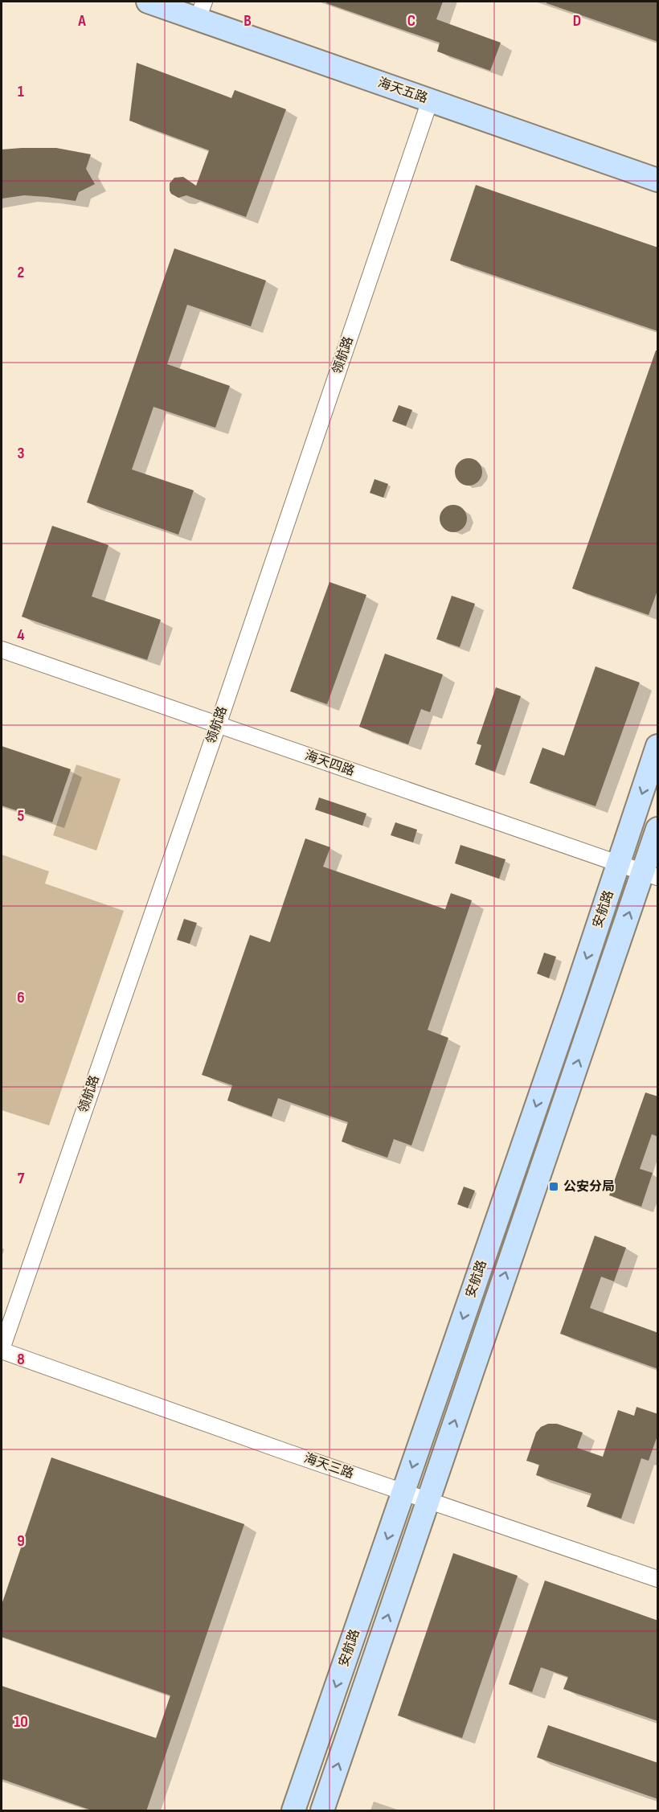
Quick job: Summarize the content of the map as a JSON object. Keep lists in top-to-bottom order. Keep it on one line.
{"streets":{"street":["海天五路","领航路","海天四路","安航路","海天三路"]},"crossings":[["海天五路","领航路"],["领航路","海天四路"],["领航路","海天三路"],["海天四路","安航路"],["安航路","海天三路"]],"places":{"transit":["公安分局"]},"grid":{"columns":["A","B","C","D"],"rows":["1","2","3","4","5","6","7","8","9","10"]}}
